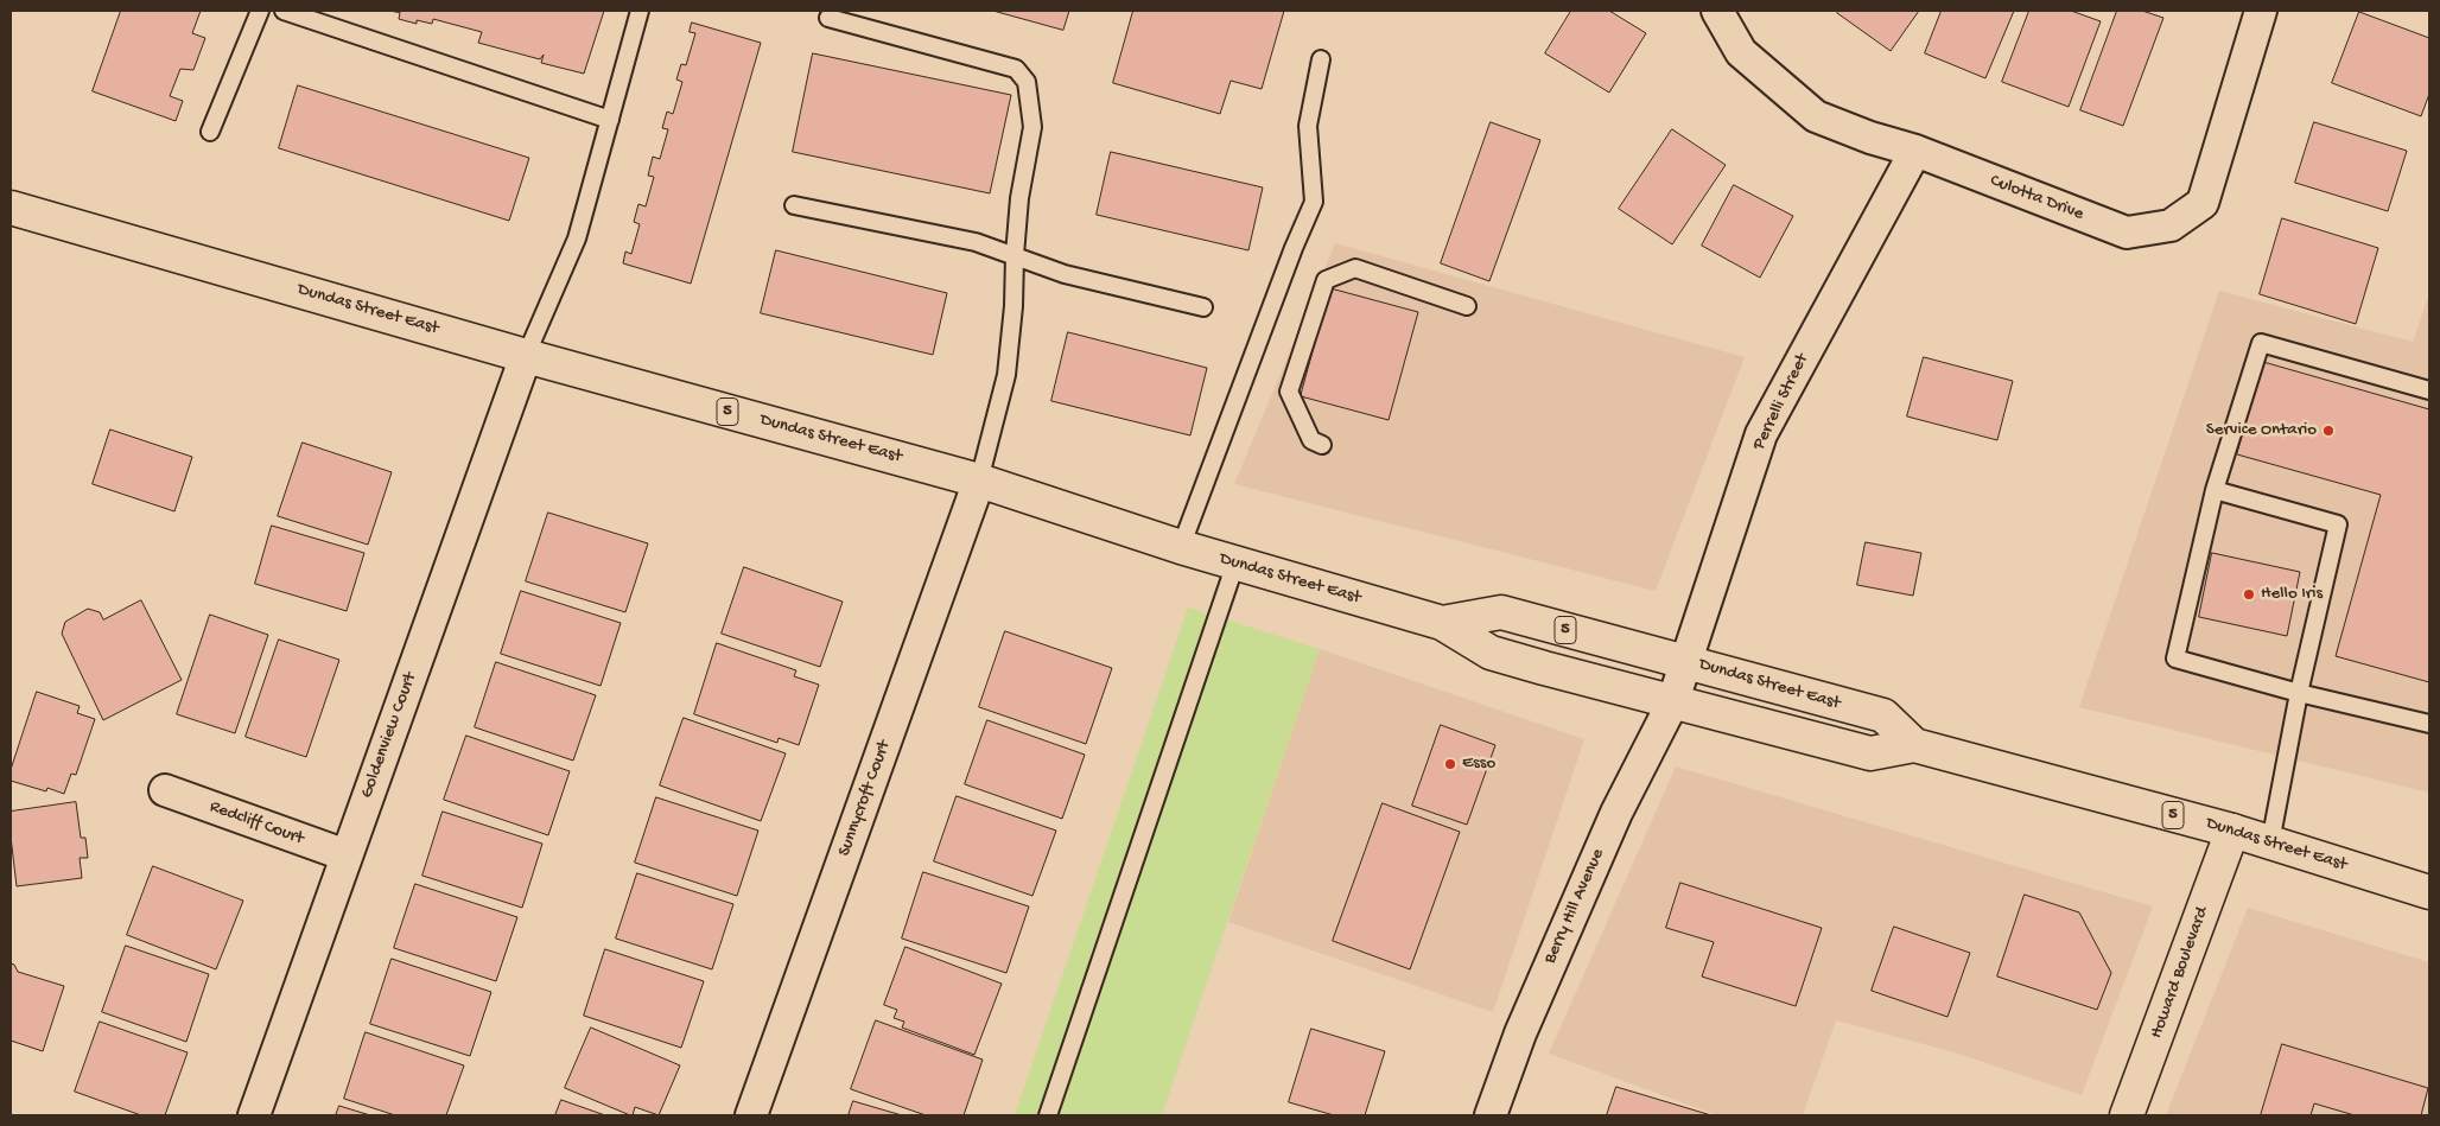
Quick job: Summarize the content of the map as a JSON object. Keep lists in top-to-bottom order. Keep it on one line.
{"streets":{"main road":["Dundas Street East","5","Howard Boulevard"],"street":["Culotta Drive","Perrelli Street","Goldenview Court","Sunnycroft Court","Redcliff Court","Berry Hill Avenue"]},"crossings":[["Culotta Drive","Perrelli Street"],["Dundas Street East","Perrelli Street"],["Dundas Street East","Goldenview Court"],["Dundas Street East","Sunnycroft Court"],["Dundas Street East","Berry Hill Avenue"],["Dundas Street East","Howard Boulevard"],["Perrelli Street","Berry Hill Avenue"],["Goldenview Court","Redcliff Court"]],"places":["Service Ontario","Hello Iris","Esso"]}
